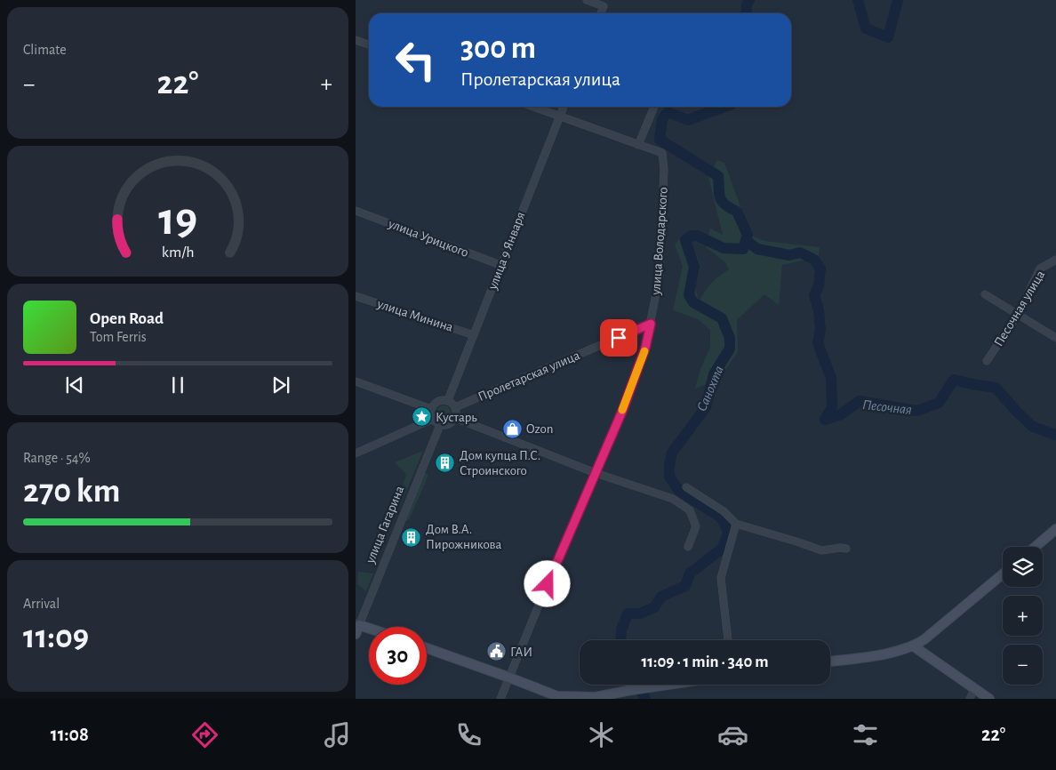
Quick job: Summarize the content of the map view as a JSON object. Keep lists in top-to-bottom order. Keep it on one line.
{"streets":{"street":["улица Урицкого","улица Володарского","улица 9 Января","Песочная улица","улица Минина","Пролетарская улица","улица Гагарина"]},"crossings":[["улица Урицкого","улица 9 Января"],["улица Володарского","Пролетарская улица"],["улица 9 Января","улица Минина"],["улица 9 Января","Пролетарская улица"],["улица 9 Января","улица Гагарина"],["Пролетарская улица","улица Гагарина"]],"water":["Санохта","Песочная"],"places":{"place":["Кустарь"],"shop":["Ozon"],"building":["Дом купца П.С. Строинского","Дом В.А. Пирожникова"],"public building":["ГАИ"]},"page":{"tile":["Climate",["Range · 54%","270 km"],["Arrival","11:09"]],"turn":["300 m","Пролетарская улица"],"heat":["−","22°","+"],"song":["Open Road","Tom Ferris"],"map_buttons":["+","−"],"limit":"30","trip":"11:09 · 1 min · 340 m","tabs":["11:08","22°"],"gauge":["19","km/h"]}}
